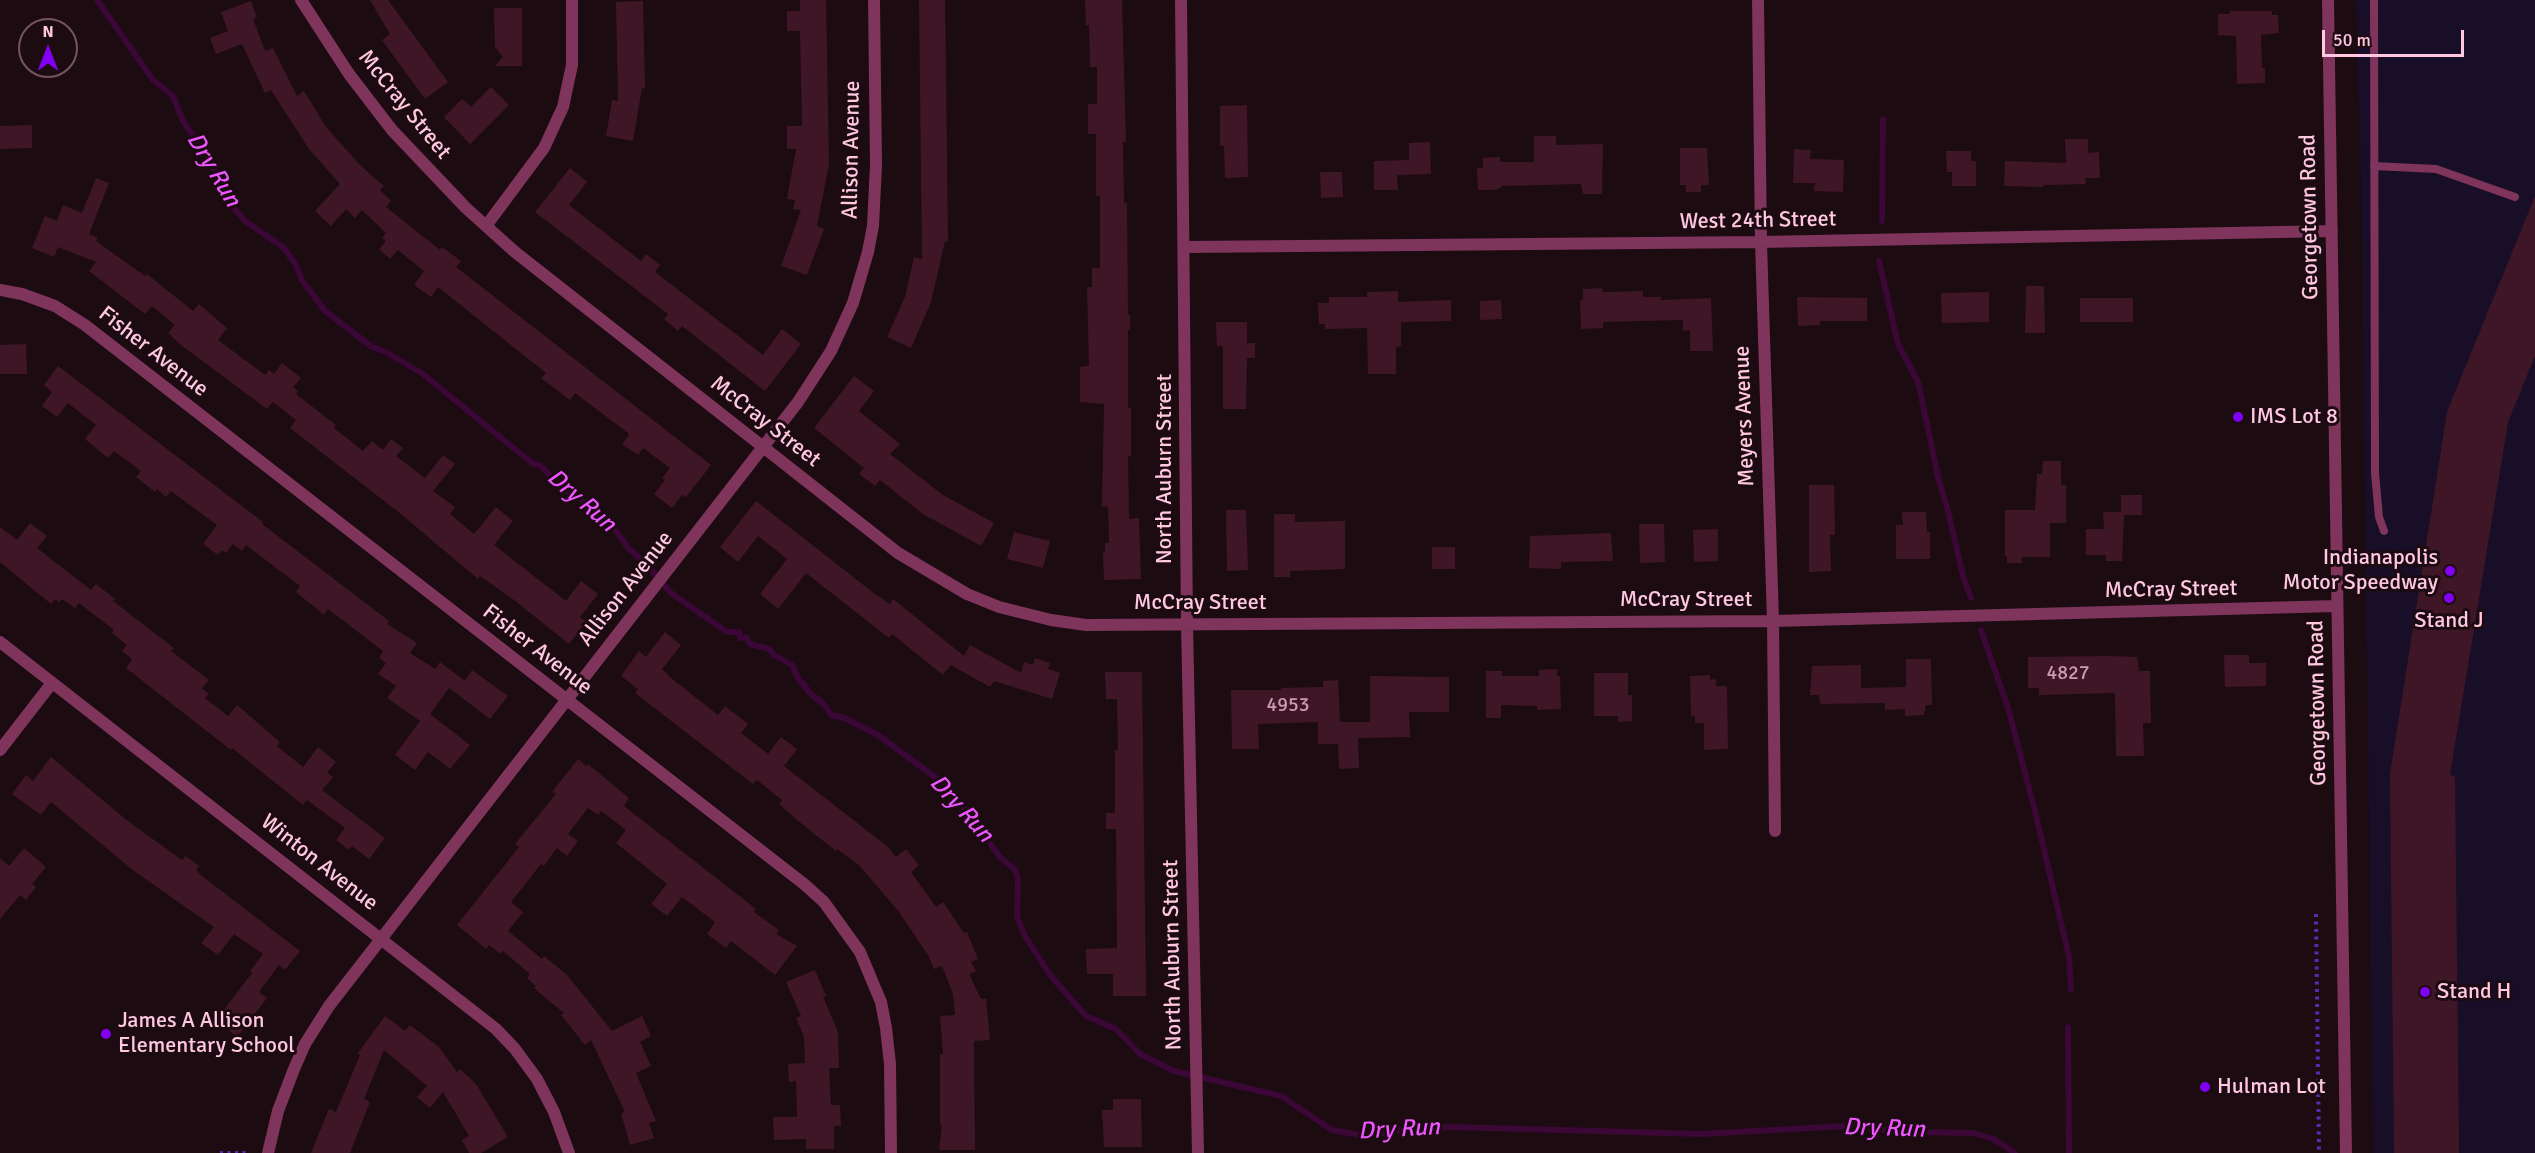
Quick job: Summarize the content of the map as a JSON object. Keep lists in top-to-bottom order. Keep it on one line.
{"streets":{"street":["McCray Street","Allison Avenue","Georgetown Road","West 24th Street","Fisher Avenue","Meyers Avenue","North Auburn Street","Winton Avenue"]},"crossings":[["McCray Street","Allison Avenue"],["McCray Street","Georgetown Road"],["McCray Street","Meyers Avenue"],["McCray Street","North Auburn Street"],["Allison Avenue","Fisher Avenue"],["Allison Avenue","Winton Avenue"],["Georgetown Road","West 24th Street"],["West 24th Street","Meyers Avenue"],["West 24th Street","North Auburn Street"]],"water":["Dry Run"],"places":["IMS Lot 8","Indianapolis Motor Speedway","Stand J","Stand H","James A Allison Elementary School","Hulman Lot"],"house_numbers":["4827","4953"],"scale_bar":"50 m","north":"top"}
